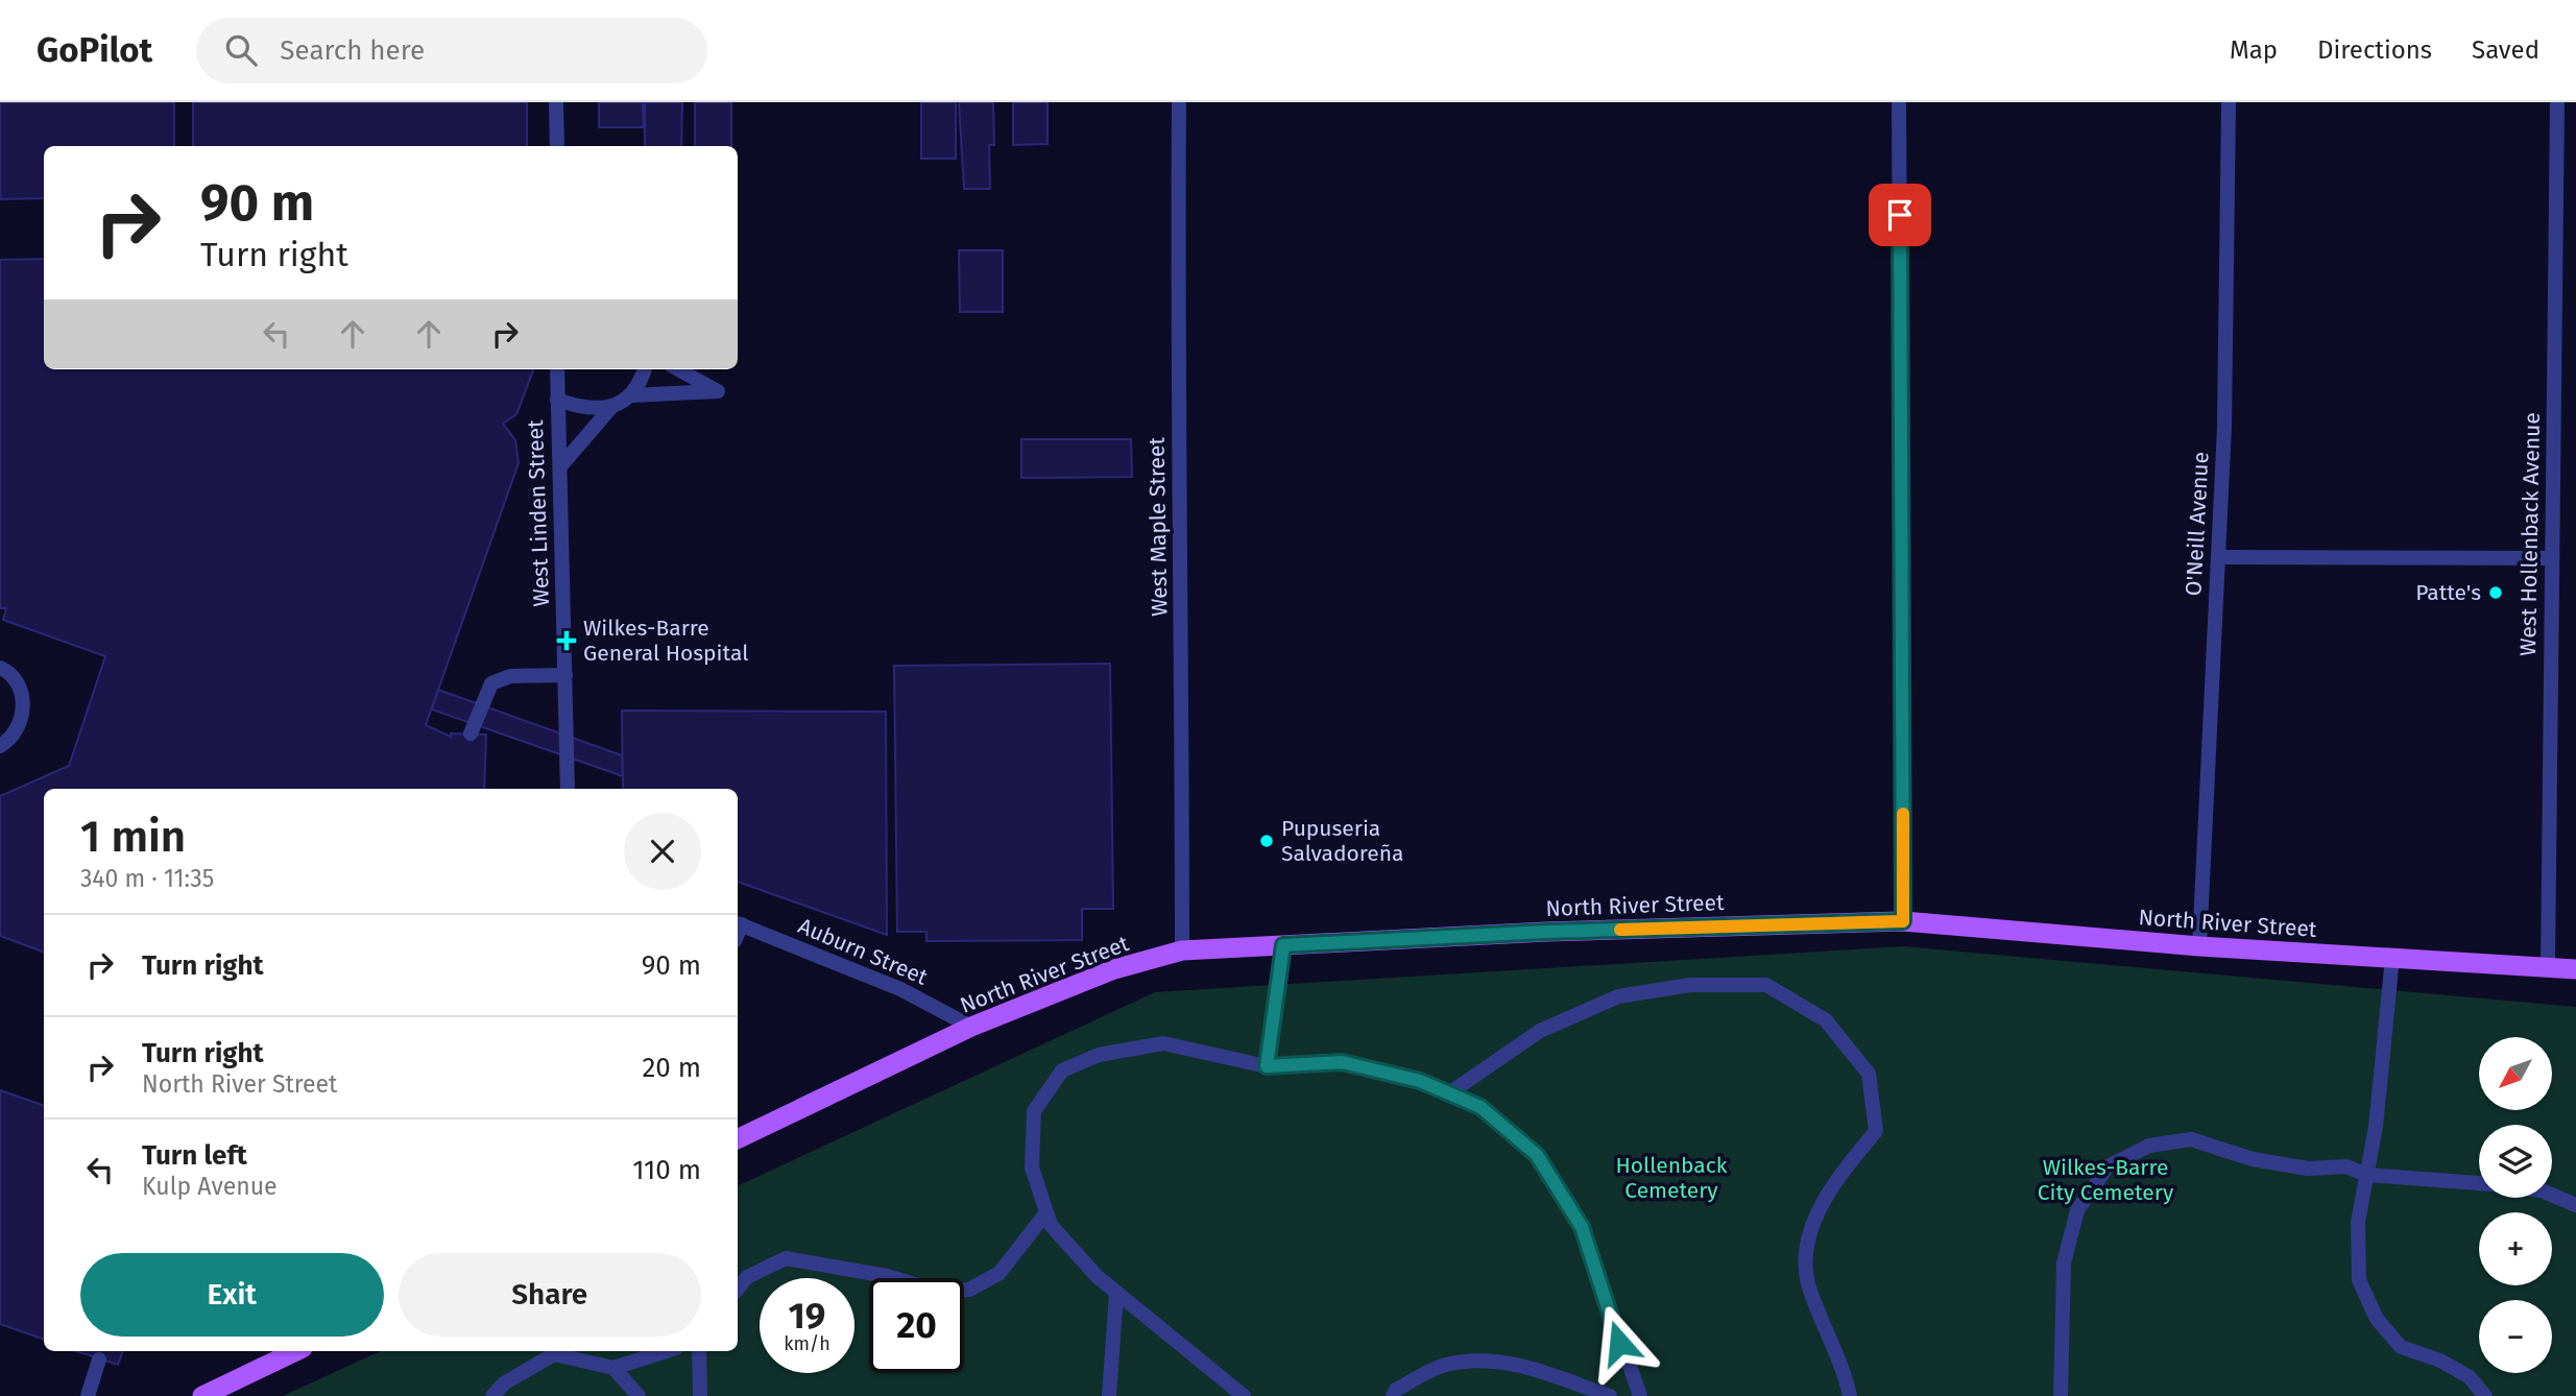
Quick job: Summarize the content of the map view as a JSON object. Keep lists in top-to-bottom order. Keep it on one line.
{"streets":{"main road":["North River Street"],"street":["West Linden Street","O'Neill Avenue","West Maple Street","West Hollenback Avenue","Auburn Street"]},"crossings":[["O'Neill Avenue","North River Street"],["West Maple Street","North River Street"],["West Hollenback Avenue","North River Street"],["North River Street","Auburn Street"]],"parks":["Hollenback Cemetery","Wilkes-Barre City Cemetery"],"places":{"other":["Patte's","Pupuseria Salvadoreña"],"health":["Wilkes-Barre General Hospital"]},"north":"bottom left","page":{"header":"GoPilot","search":"Search here","nav":["Map","Directions","Saved"],"turn":["90 m","Turn right"],"heading":["1 min","340 m · 11:35"],"list":[{"name":"Turn right","value":"90 m"},{"name":"Turn right","note":"North River Street","value":"20 m"},{"name":"Turn left","note":"Kulp Avenue","value":"110 m"}],"map_buttons":["+","−"],"buttons":["Exit","Share"],"speed":"19 km/h","limit":"20"}}
